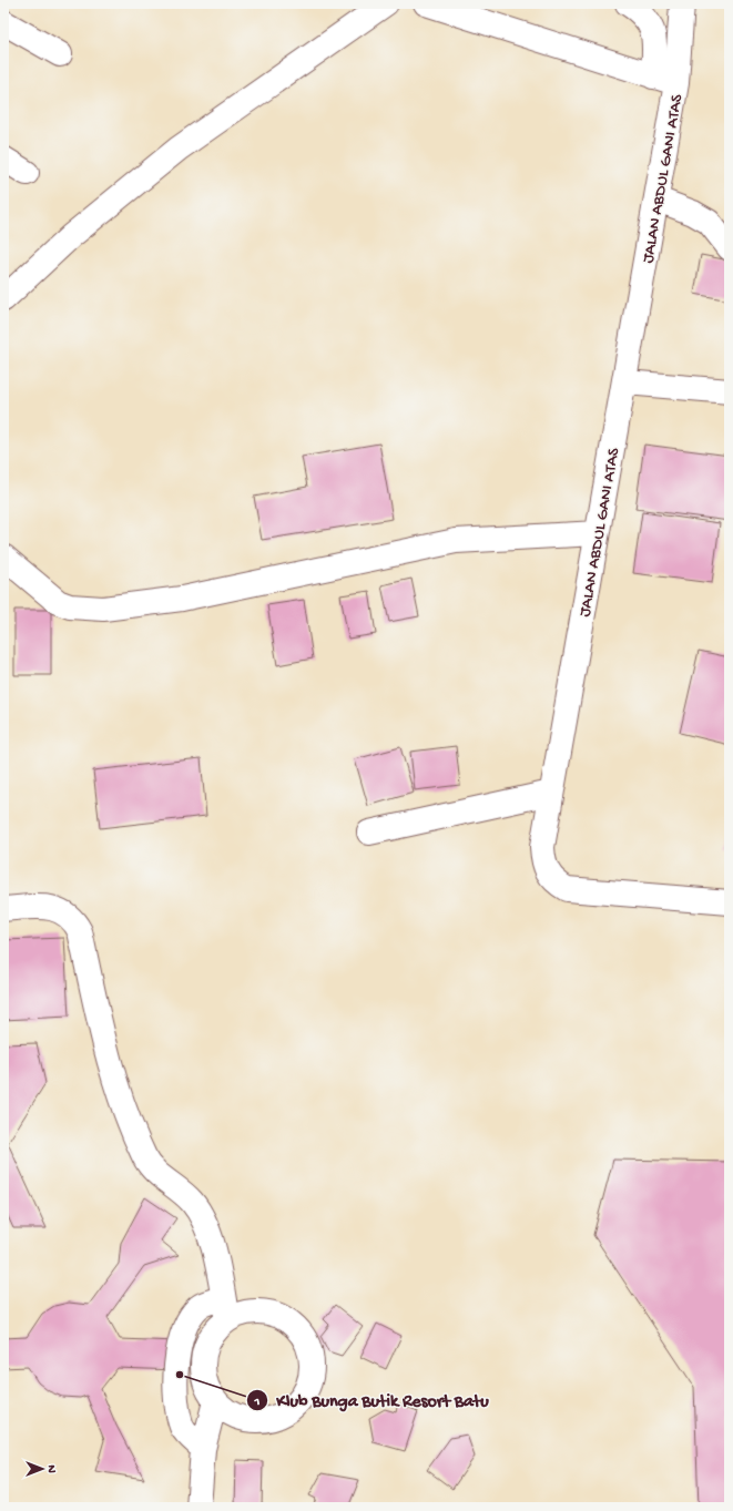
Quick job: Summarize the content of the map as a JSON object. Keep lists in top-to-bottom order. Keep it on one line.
{"streets":{"street":["JALAN ABDUL GANI ATAS"]},"places":["Klub Bunga Butik Resort Batu"],"north":"right"}
